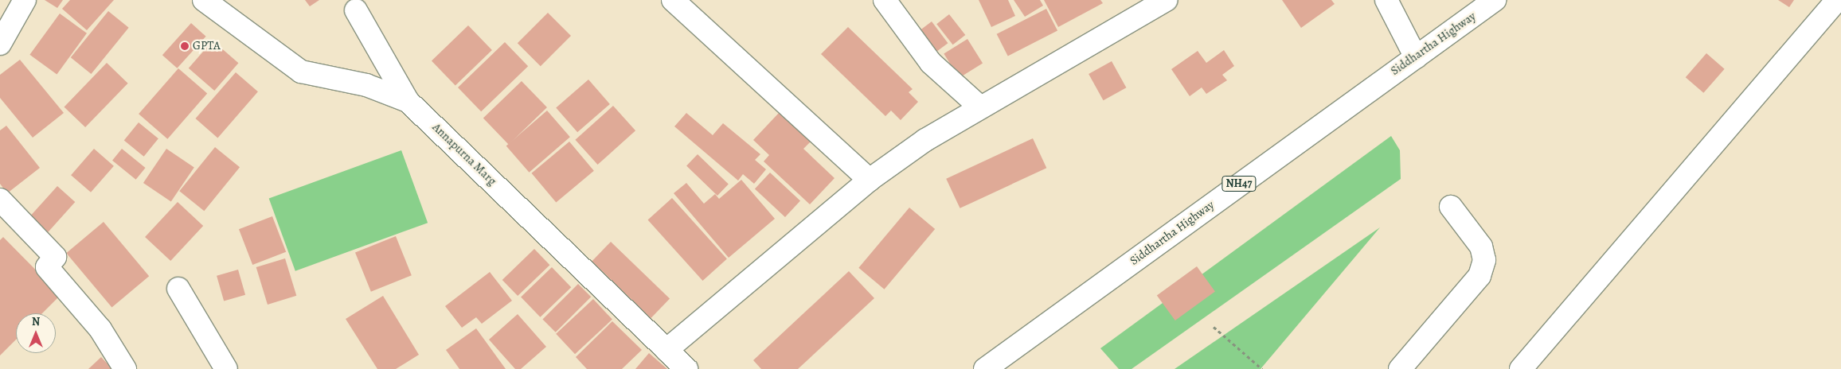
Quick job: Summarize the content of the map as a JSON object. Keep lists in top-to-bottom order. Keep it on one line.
{"streets":{"main road":["Siddhartha Highway","Annapurna Marg","NH47"]},"places":["GPTA"],"north":"top"}
